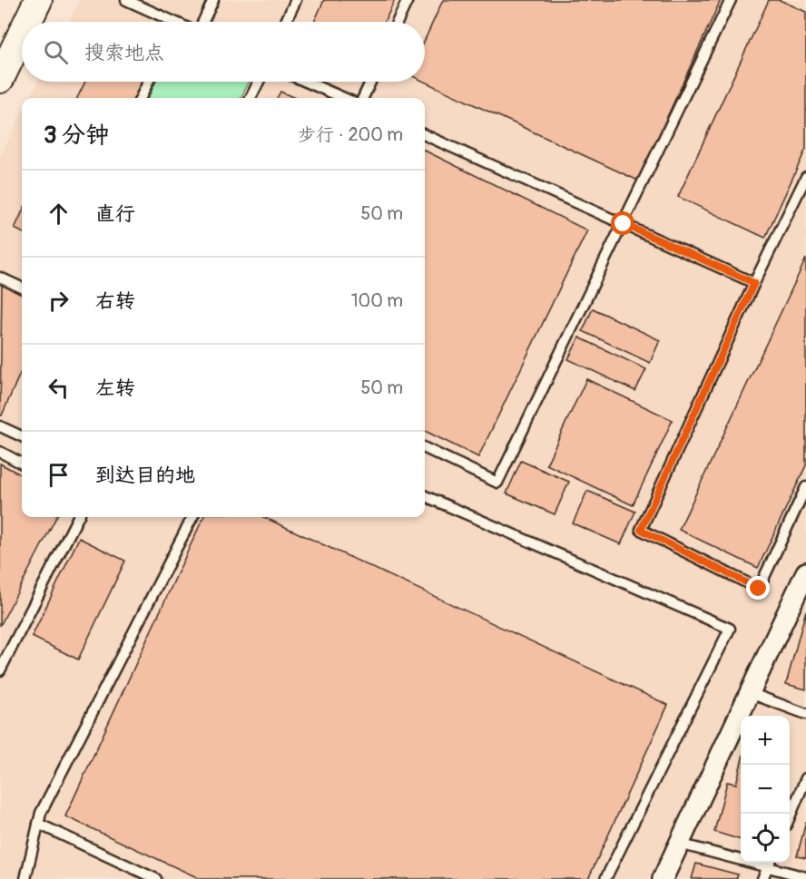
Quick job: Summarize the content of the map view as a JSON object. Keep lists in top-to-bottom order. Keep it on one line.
{"page":{"search":"搜索地点","heading":["3 分钟","步行 · 200 m"],"list":[["直行","50 m"],["右转","100 m"],["左转","50 m"],"到达目的地"],"map_buttons":["+","−"]}}
